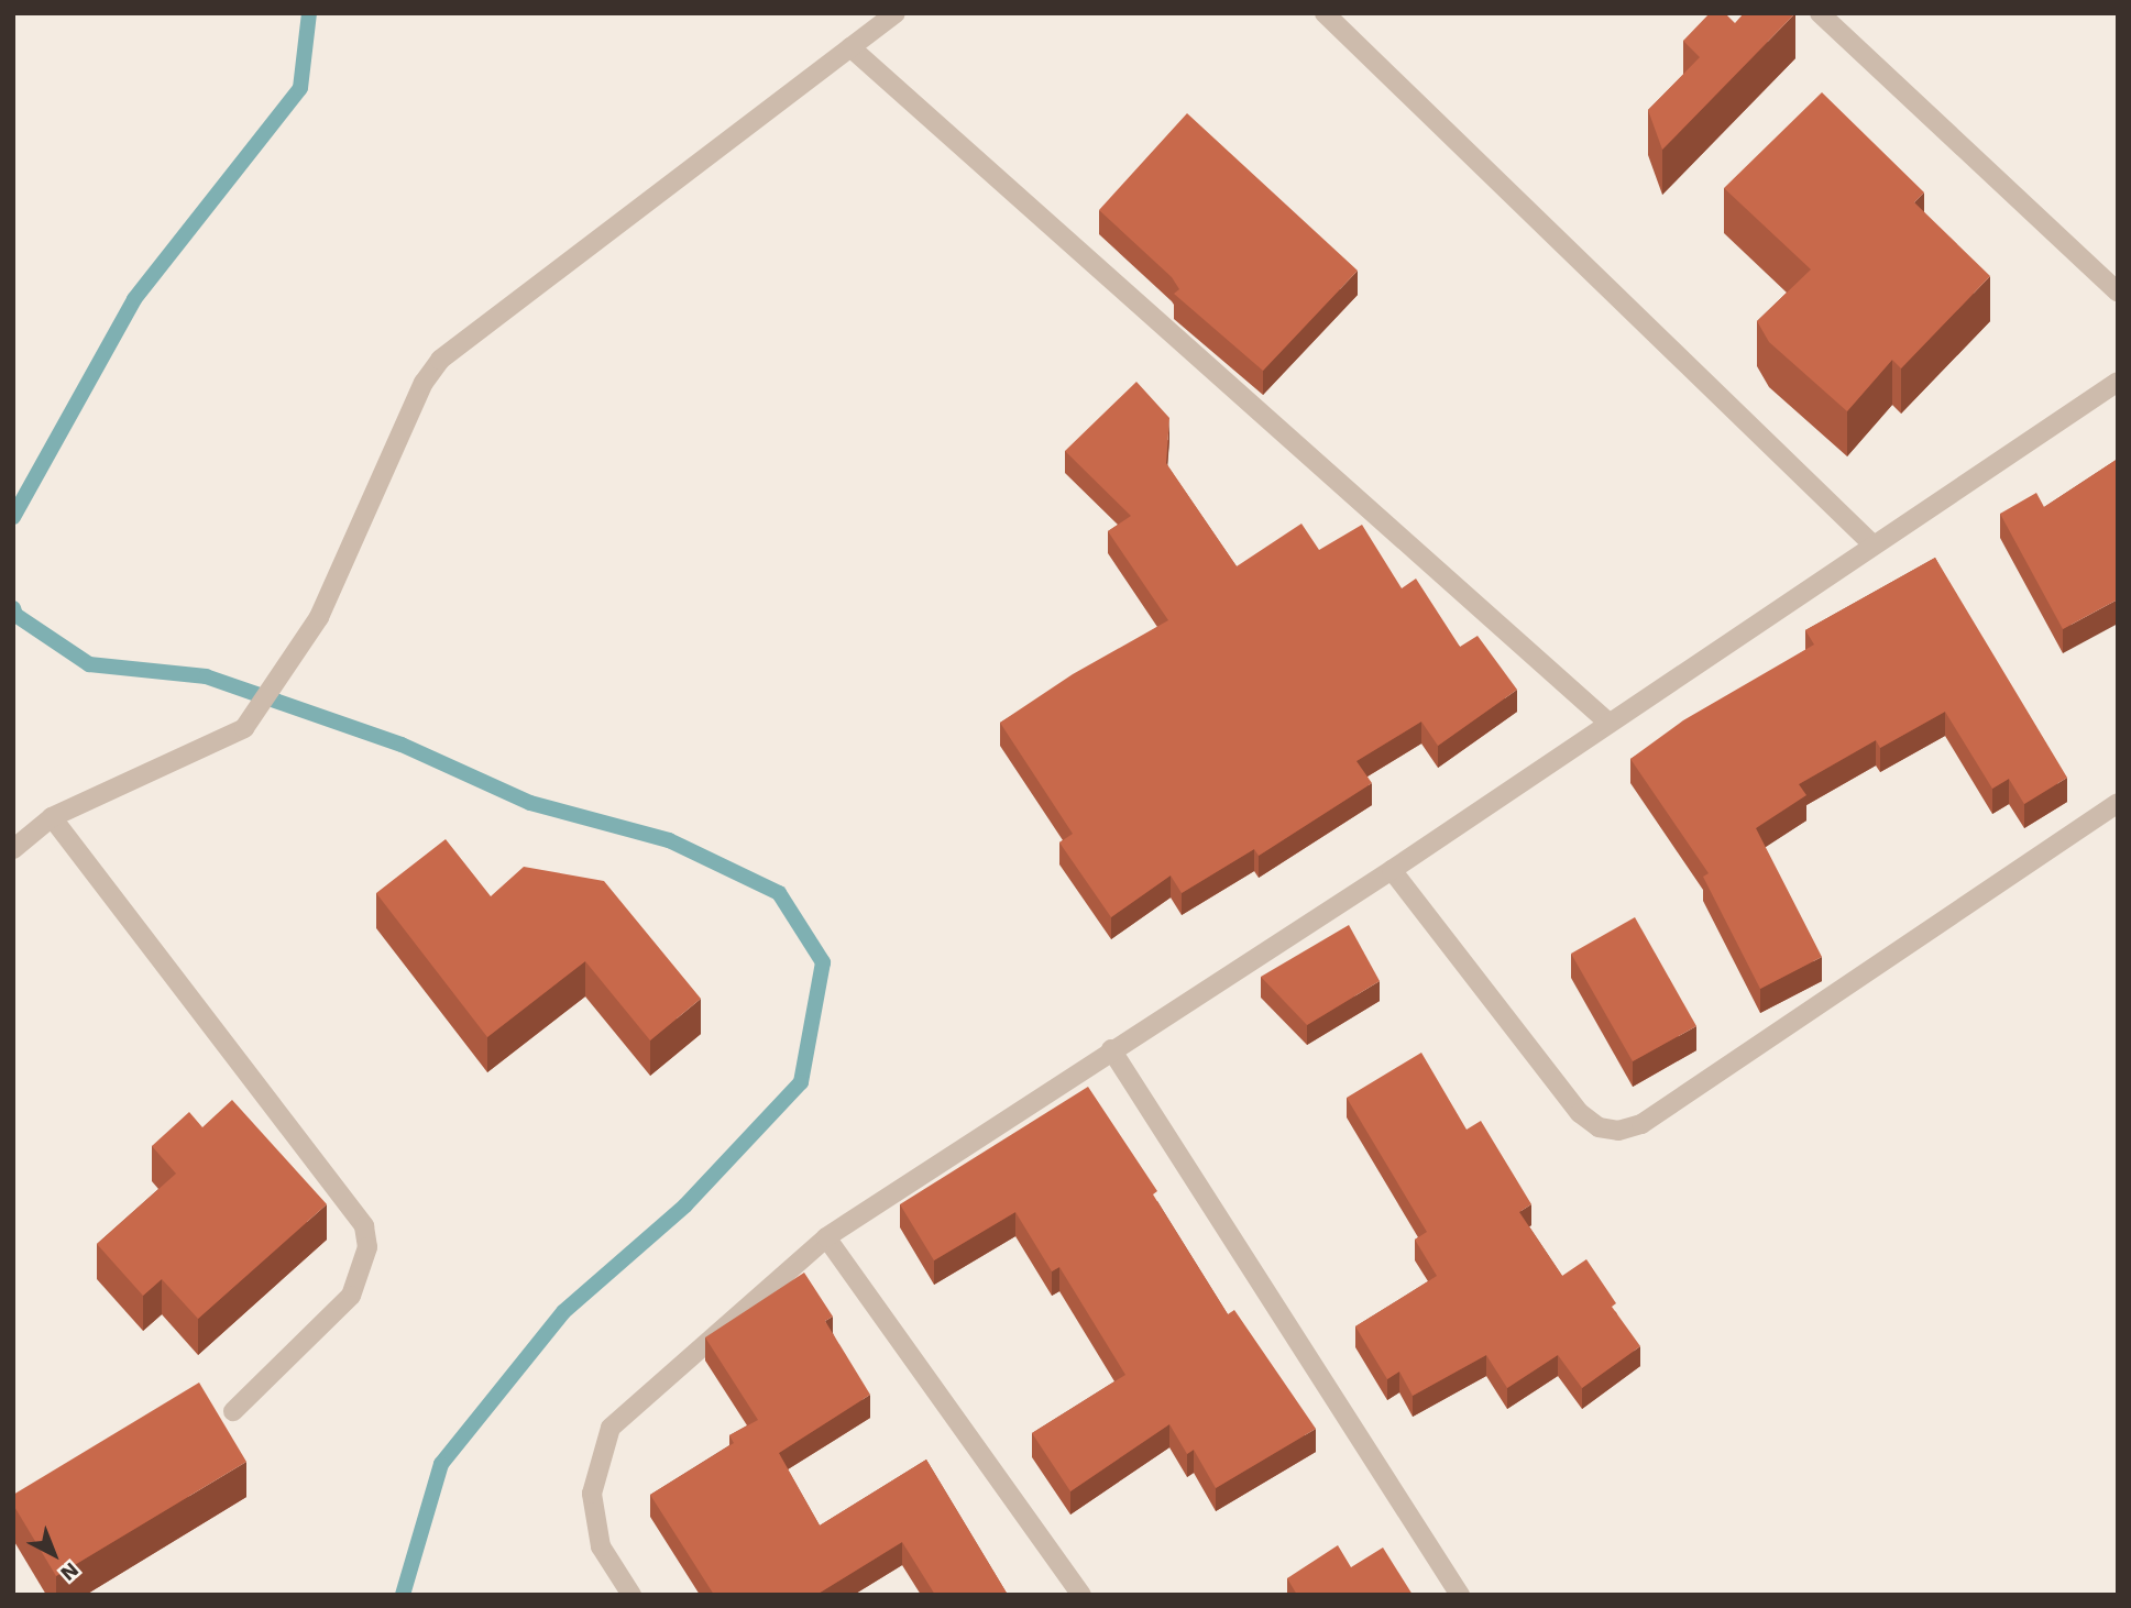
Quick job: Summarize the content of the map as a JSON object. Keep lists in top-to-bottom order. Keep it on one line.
{"north":"bottom right"}
